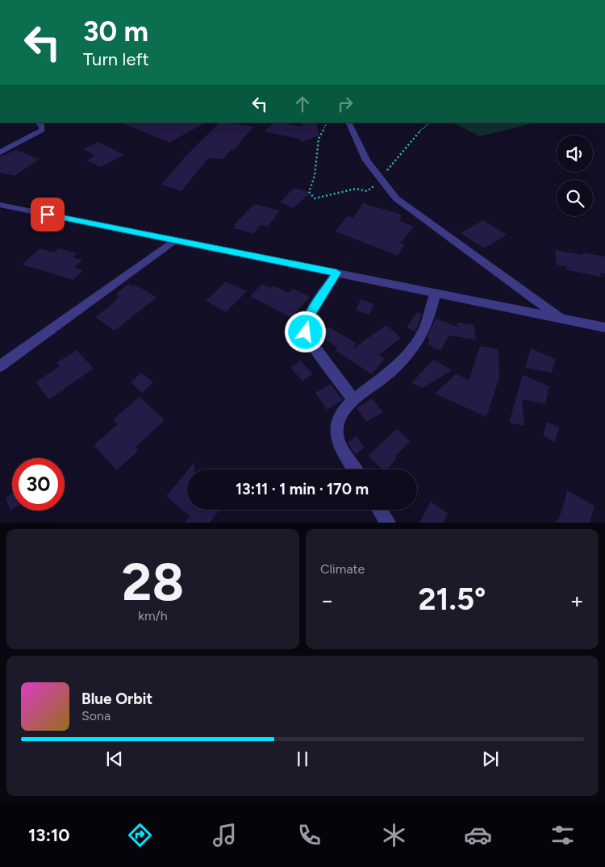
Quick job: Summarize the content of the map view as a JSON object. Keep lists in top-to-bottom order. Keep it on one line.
{"page":{"turn":["30 m","Turn left"],"limit":"30","trip":"13:11 · 1 min · 170 m","tile":[["28","km/h"],"Climate"],"heat":["−","21.5°","+"],"song":["Blue Orbit","Sona"],"tabs":"13:10"}}
